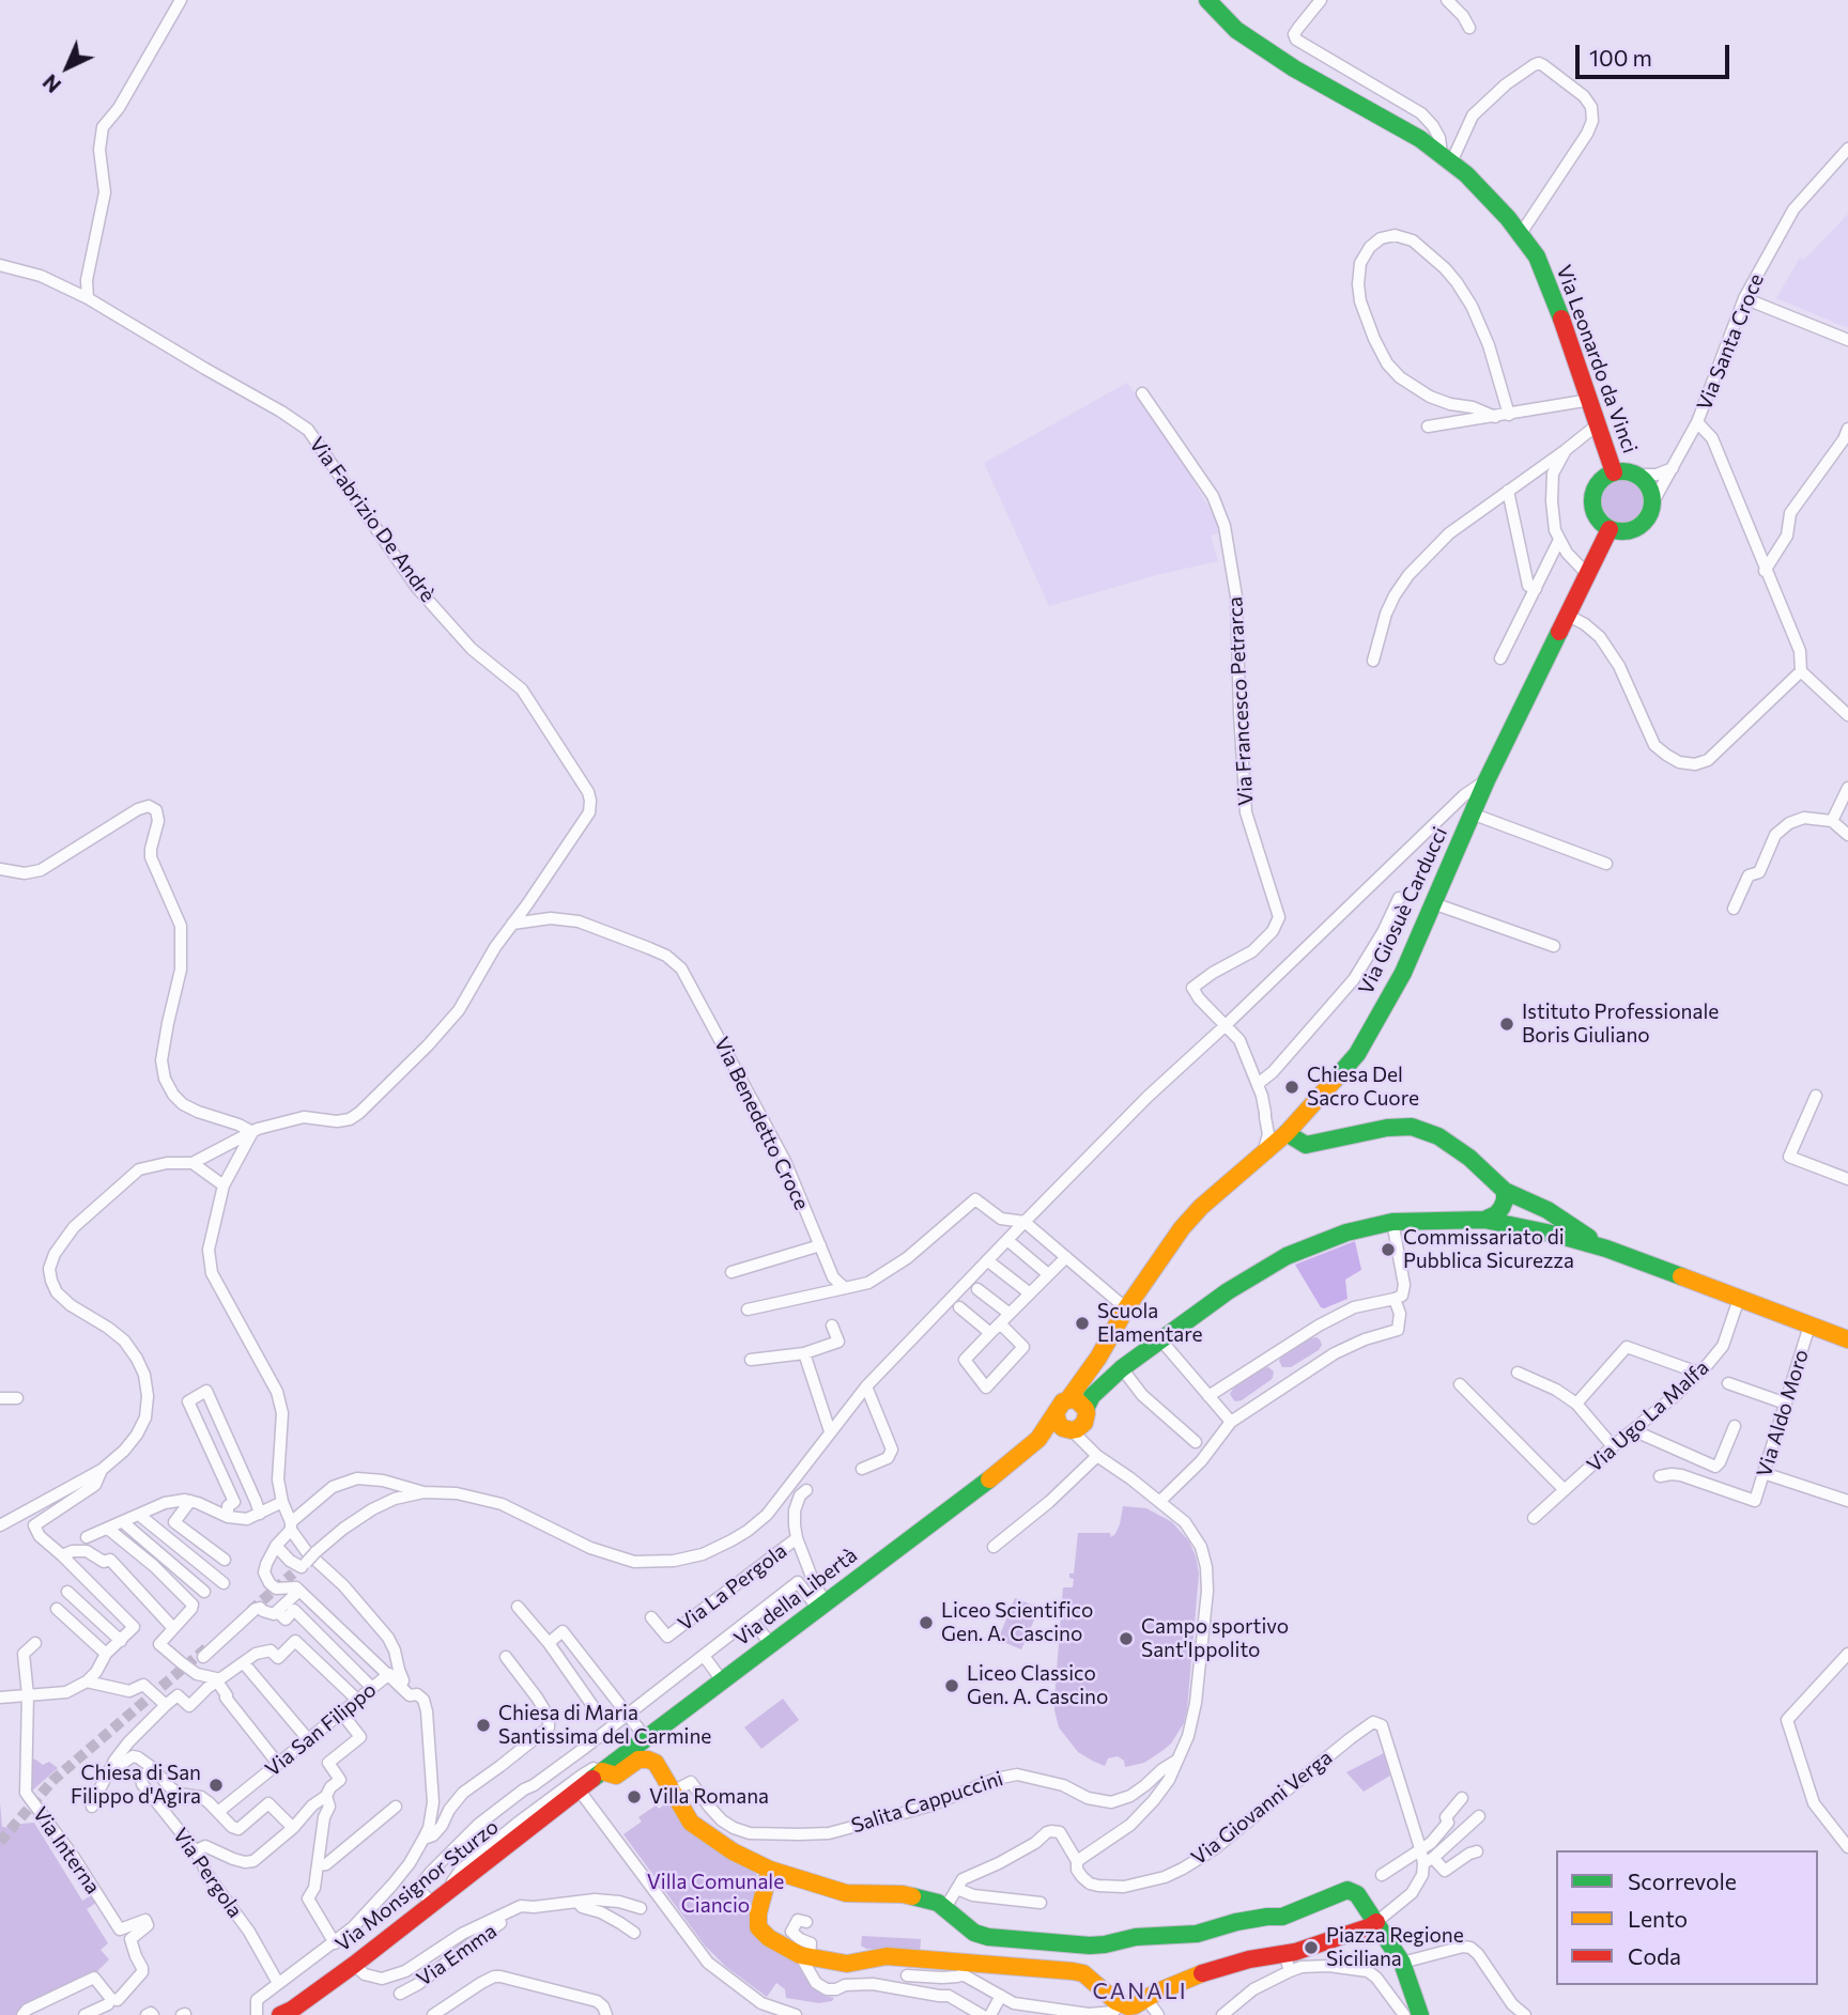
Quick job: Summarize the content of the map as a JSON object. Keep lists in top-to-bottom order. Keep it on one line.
{"streets":{"main road":["Via Leonardo da Vinci","Via Giosuè Carducci","Via della Libertà","Via Monsignor Sturzo"],"street":["Via Santa Croce","Via Fabrizio De Andrè","Via Francesco Petrarca","Via Benedetto Croce","Via Aldo Moro","Via Ugo La Malfa","Via La Pergola","Via San Filippo","Salita Cappuccini","Via Giovanni Verga","Via Interna","Via Pergola","Via Emma"]},"crossings":[["Via Santa Croce","Via Leonardo da Vinci"],["Via Fabrizio De Andrè","Via Benedetto Croce"],["Via Francesco Petrarca","Via Giosuè Carducci"],["Via Giosuè Carducci","Via della Libertà"],["Via Giosuè Carducci","Salita Cappuccini"],["Via La Pergola","Via della Libertà"],["Via della Libertà","Salita Cappuccini"],["Via della Libertà","Via Monsignor Sturzo"]],"districts":["CANALI"],"parks":["Villa Comunale Ciancio"],"places":["Istituto Professionale Boris Giuliano","Chiesa Del Sacro Cuore","Commissariato di Pubblica Sicurezza","Scuola Elamentare","Liceo Scientifico Gen. A. Cascino","Campo sportivo Sant'Ippolito","Liceo Classico Gen. A. Cascino","Chiesa di Maria Santissima del Carmine","Chiesa di San Filippo d'Agira","Villa Romana","Piazza Regione Siciliana"],"legend":["Scorrevole","Lento","Coda"],"scale_bar":"100 m","north":"bottom left"}
